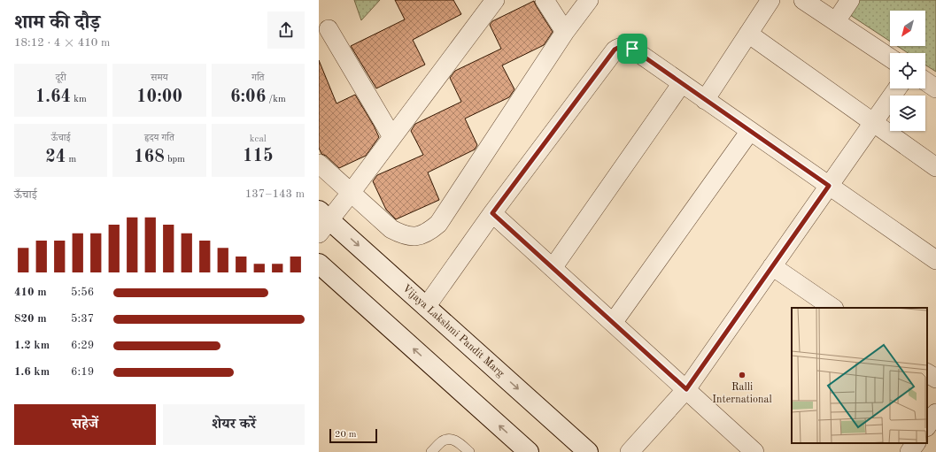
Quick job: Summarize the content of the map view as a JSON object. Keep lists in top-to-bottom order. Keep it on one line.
{"streets":{"street":["Vijaya Lakshmi Pandit Marg"]},"places":["Ralli International"],"scale_bar":"20 m","north":"bottom left","page":{"heading":["शाम की दौड़","18:12 · 4 × 410 m"],"stats":[["दूरी","1.64 km"],["समय","10:00"],["गति","6:06 /km"],["ऊँचाई","24 m"],["हृदय गति","168 bpm"],["kcal","115"]],"chart":["ऊँचाई","137–143 m"],"list":[{"name":"410 m","note":"5:56"},{"name":"820 m","note":"5:37"},{"name":"1.2 km","note":"6:29"},{"name":"1.6 km","note":"6:19"}],"buttons":["सहेजें","शेयर करें"],"scale":"20 m"}}
